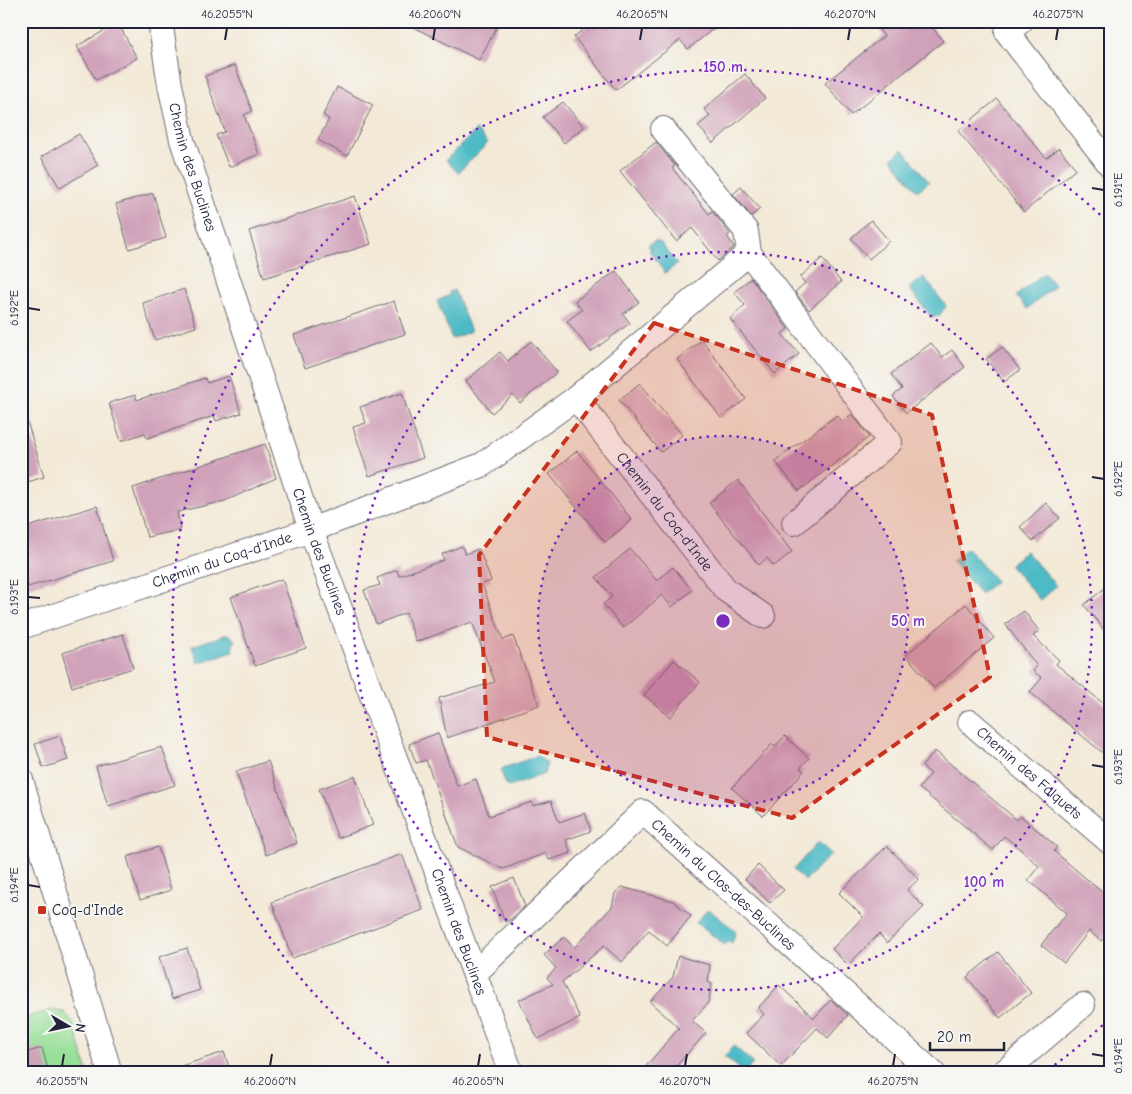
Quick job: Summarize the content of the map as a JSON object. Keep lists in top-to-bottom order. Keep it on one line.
{"streets":{"street":["Chemin des Buclines","Chemin du Coq-d'Inde","Chemin des Falquets","Chemin du Clos-des-Buclines"]},"crossings":[["Chemin des Buclines","Chemin du Coq-d'Inde"],["Chemin des Buclines","Chemin du Clos-des-Buclines"]],"places":{"transit":["Coq-d'Inde"]},"scale_bar":"20 m","north":"right","coordinates":["46.2055°N","46.2060°N","46.2065°N","46.2070°N","46.2075°N","6.191°E","6.192°E","6.193°E","6.194°E"],"rings":["150 m","50 m","100 m"]}
